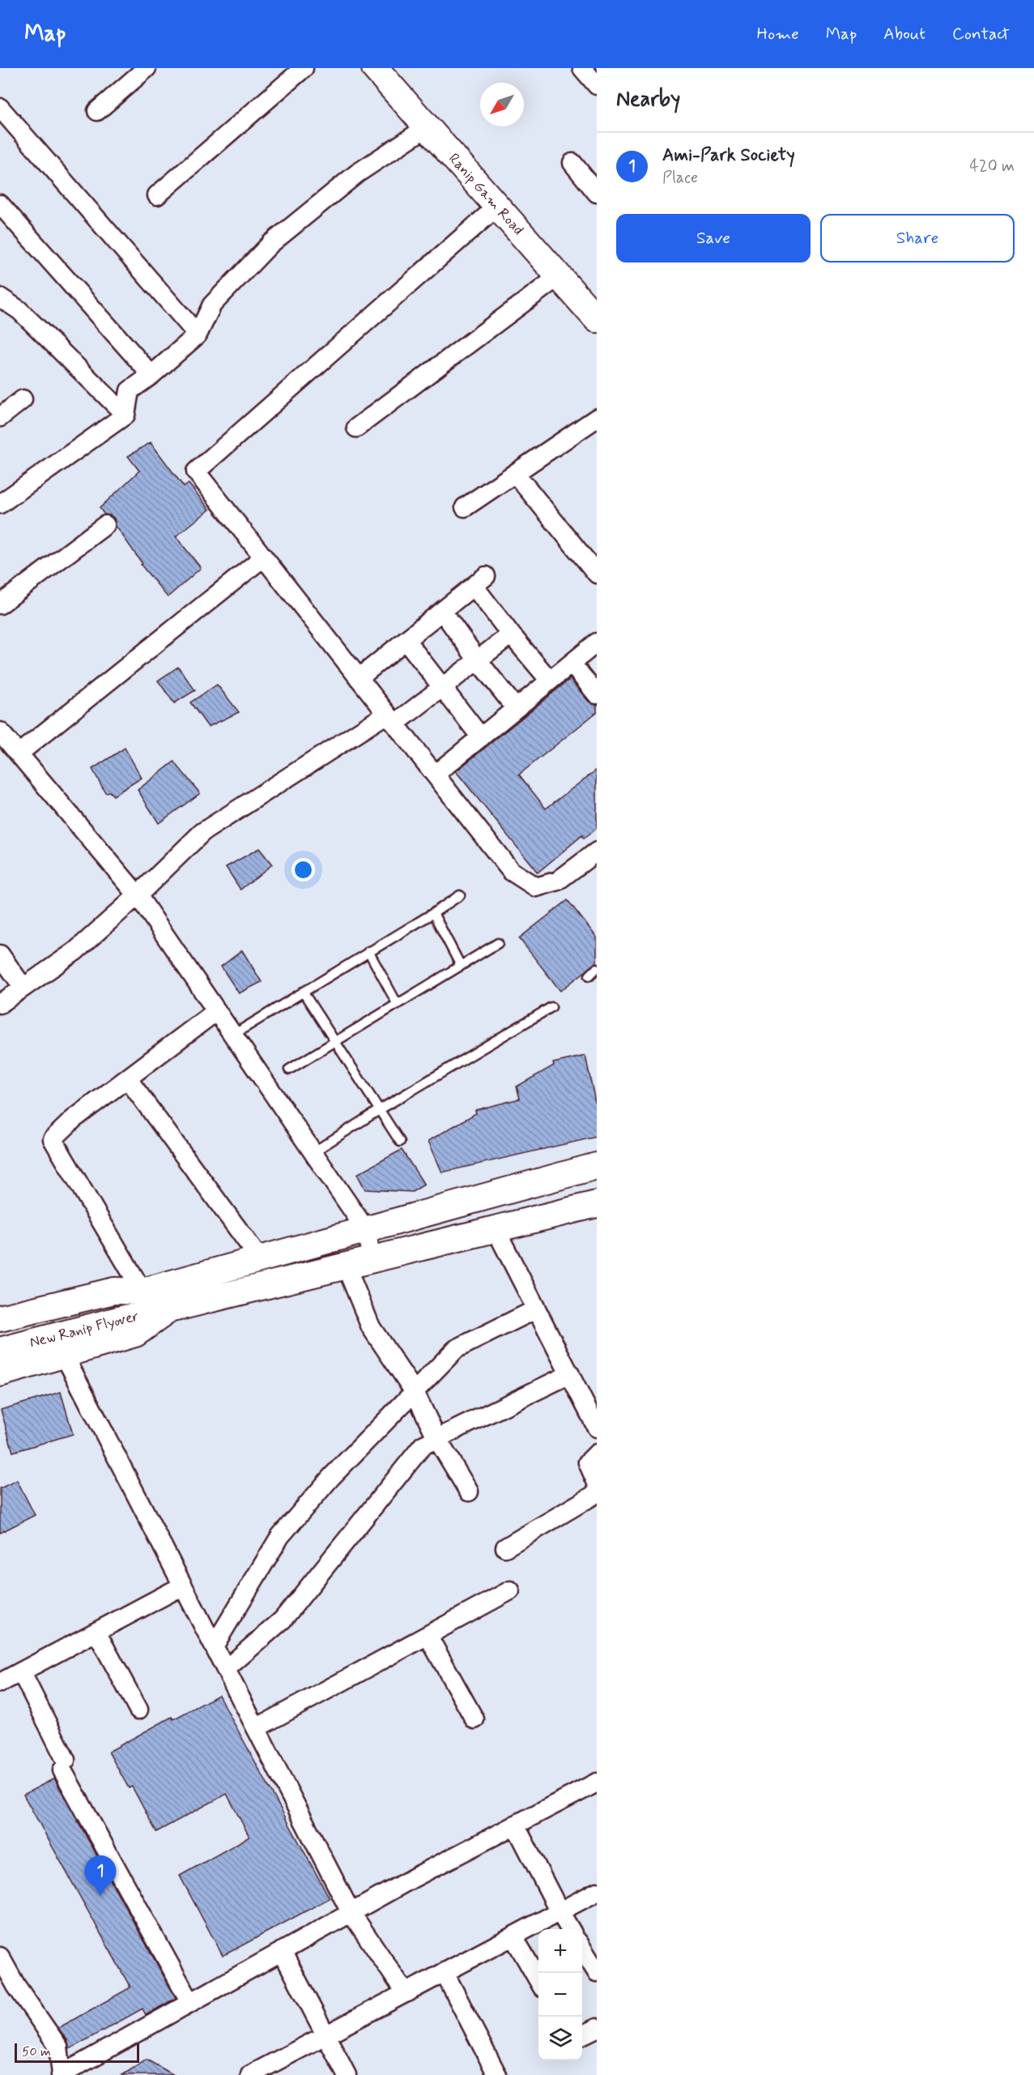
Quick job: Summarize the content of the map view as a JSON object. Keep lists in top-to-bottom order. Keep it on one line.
{"streets":{"main road":["Ranip Gam Road","New Ranip Flyover"]},"scale_bar":"50 m","north":"bottom left","page":{"header":"Map","nav":["Home","Map","About","Contact"],"heading":"Nearby","list":[{"mark":"1","name":"Ami-Park Society","note":"Place","value":"420 m"}],"buttons":["Save","Share"],"pins":"1","map_buttons":["+","−"],"scale":"50 m"}}
